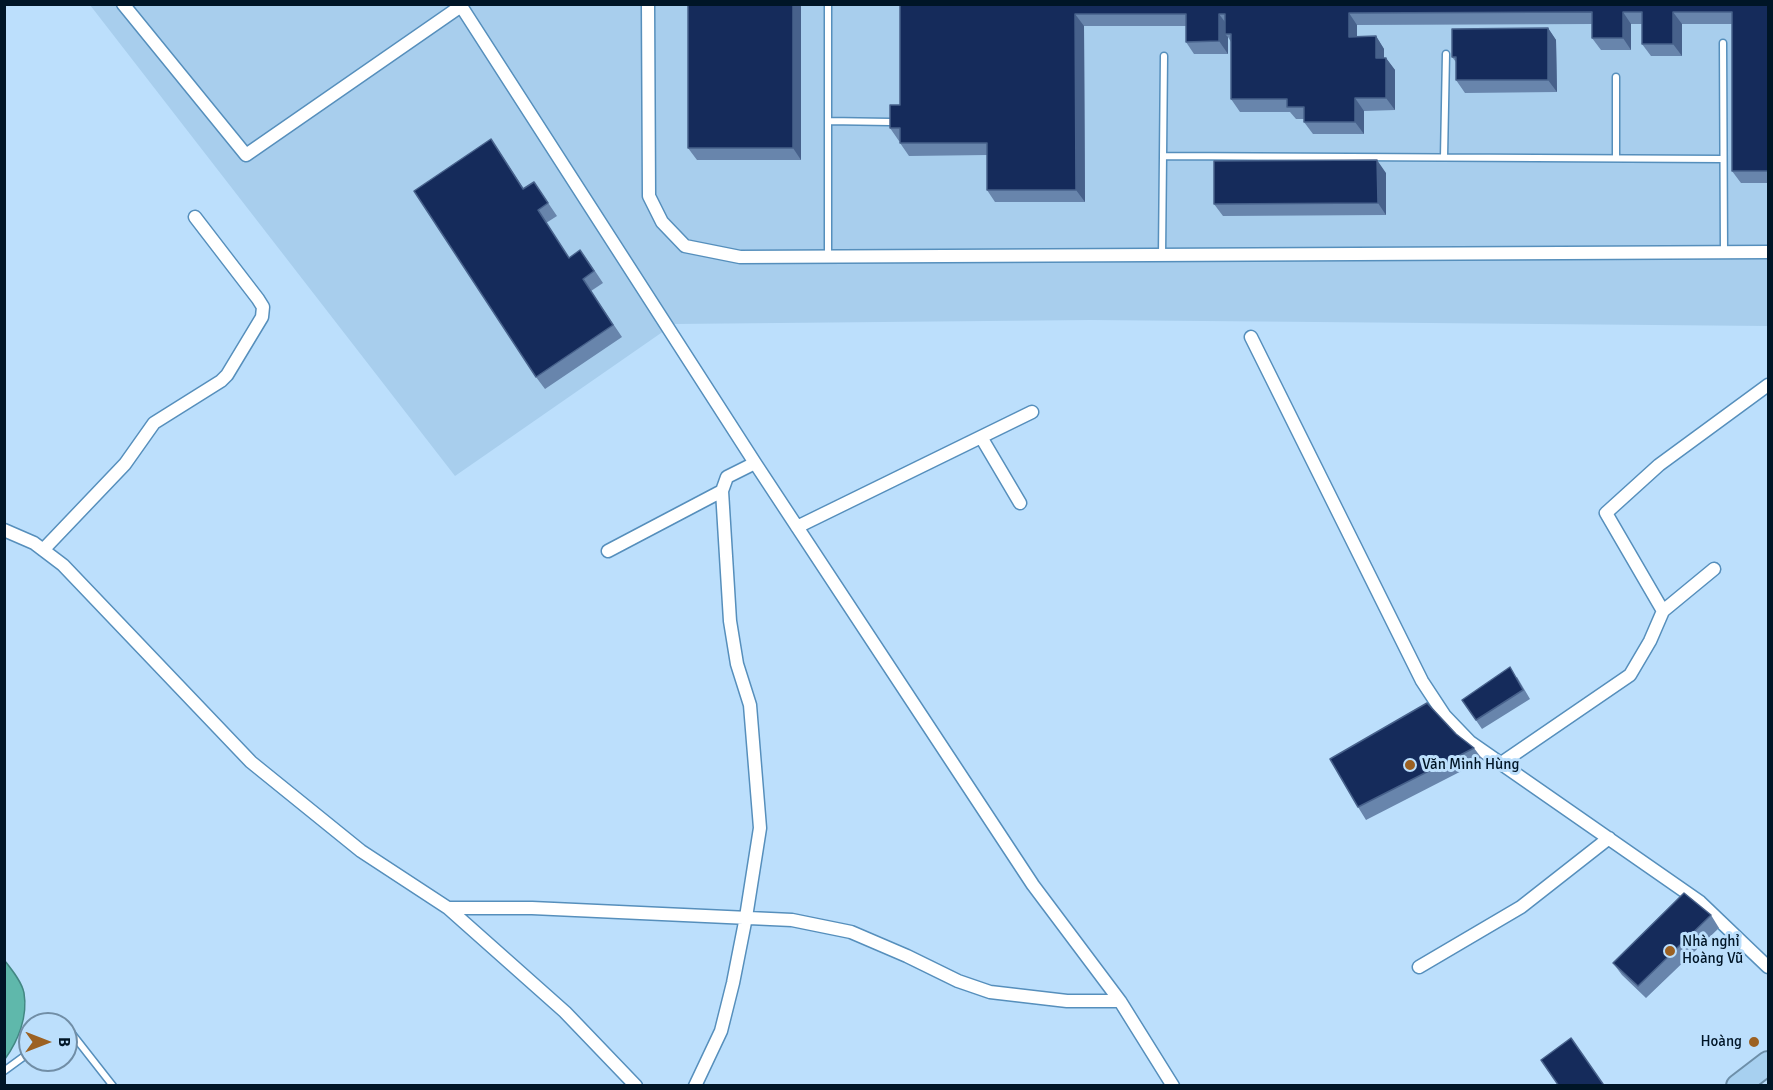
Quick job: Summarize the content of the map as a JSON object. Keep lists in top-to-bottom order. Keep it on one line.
{"places":["Văn Minh Hùng","Nhà nghỉ Hoàng Vũ","Hoàng"],"north":"right"}
